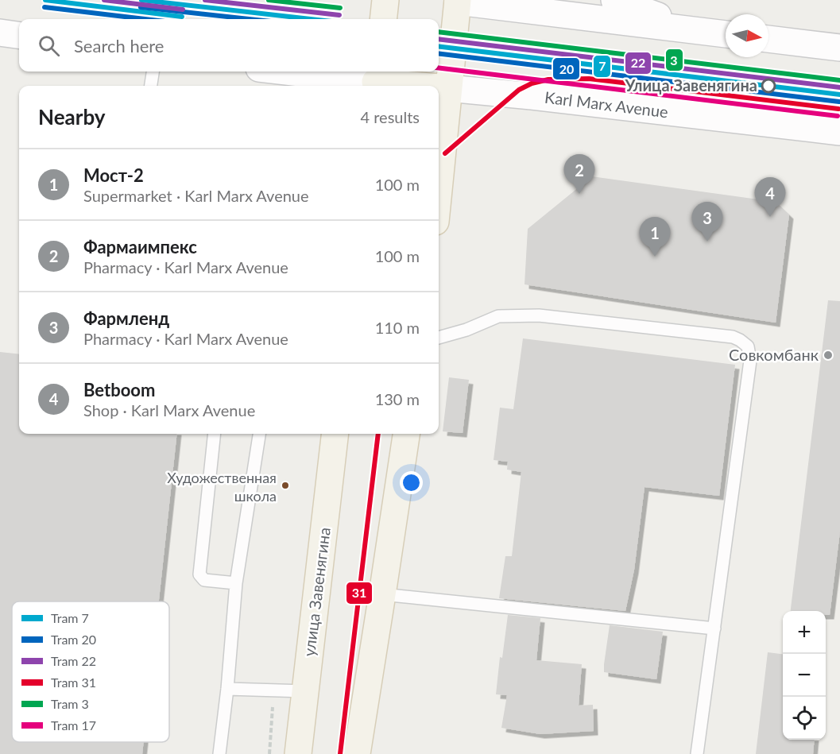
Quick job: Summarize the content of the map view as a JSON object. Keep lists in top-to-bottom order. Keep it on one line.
{"streets":{"main road":["Karl Marx Avenue","улица Завенягина"]},"places":["Улица Завенягина","Совкомбанк","Художественная школа"],"lines":["tram line 7","tram line 22","tram line 3","tram line 20","tram line 17","tram line 31"],"legend":["Tram 7","Tram 20","Tram 22","Tram 31","Tram 3","Tram 17"],"north":"right","page":{"search":"Search here","heading":["Nearby","4 results"],"list":[{"mark":"1","name":"Мост-2","note":"Supermarket · Karl Marx Avenue","value":"100 m"},{"mark":"2","name":"Фармаимпекс","note":"Pharmacy · Karl Marx Avenue","value":"100 m"},{"mark":"3","name":"Фармленд","note":"Pharmacy · Karl Marx Avenue","value":"110 m"},{"mark":"4","name":"Betboom","note":"Shop · Karl Marx Avenue","value":"130 m"}],"pins":["2","4","3","1"],"map_buttons":["+","−"]}}
